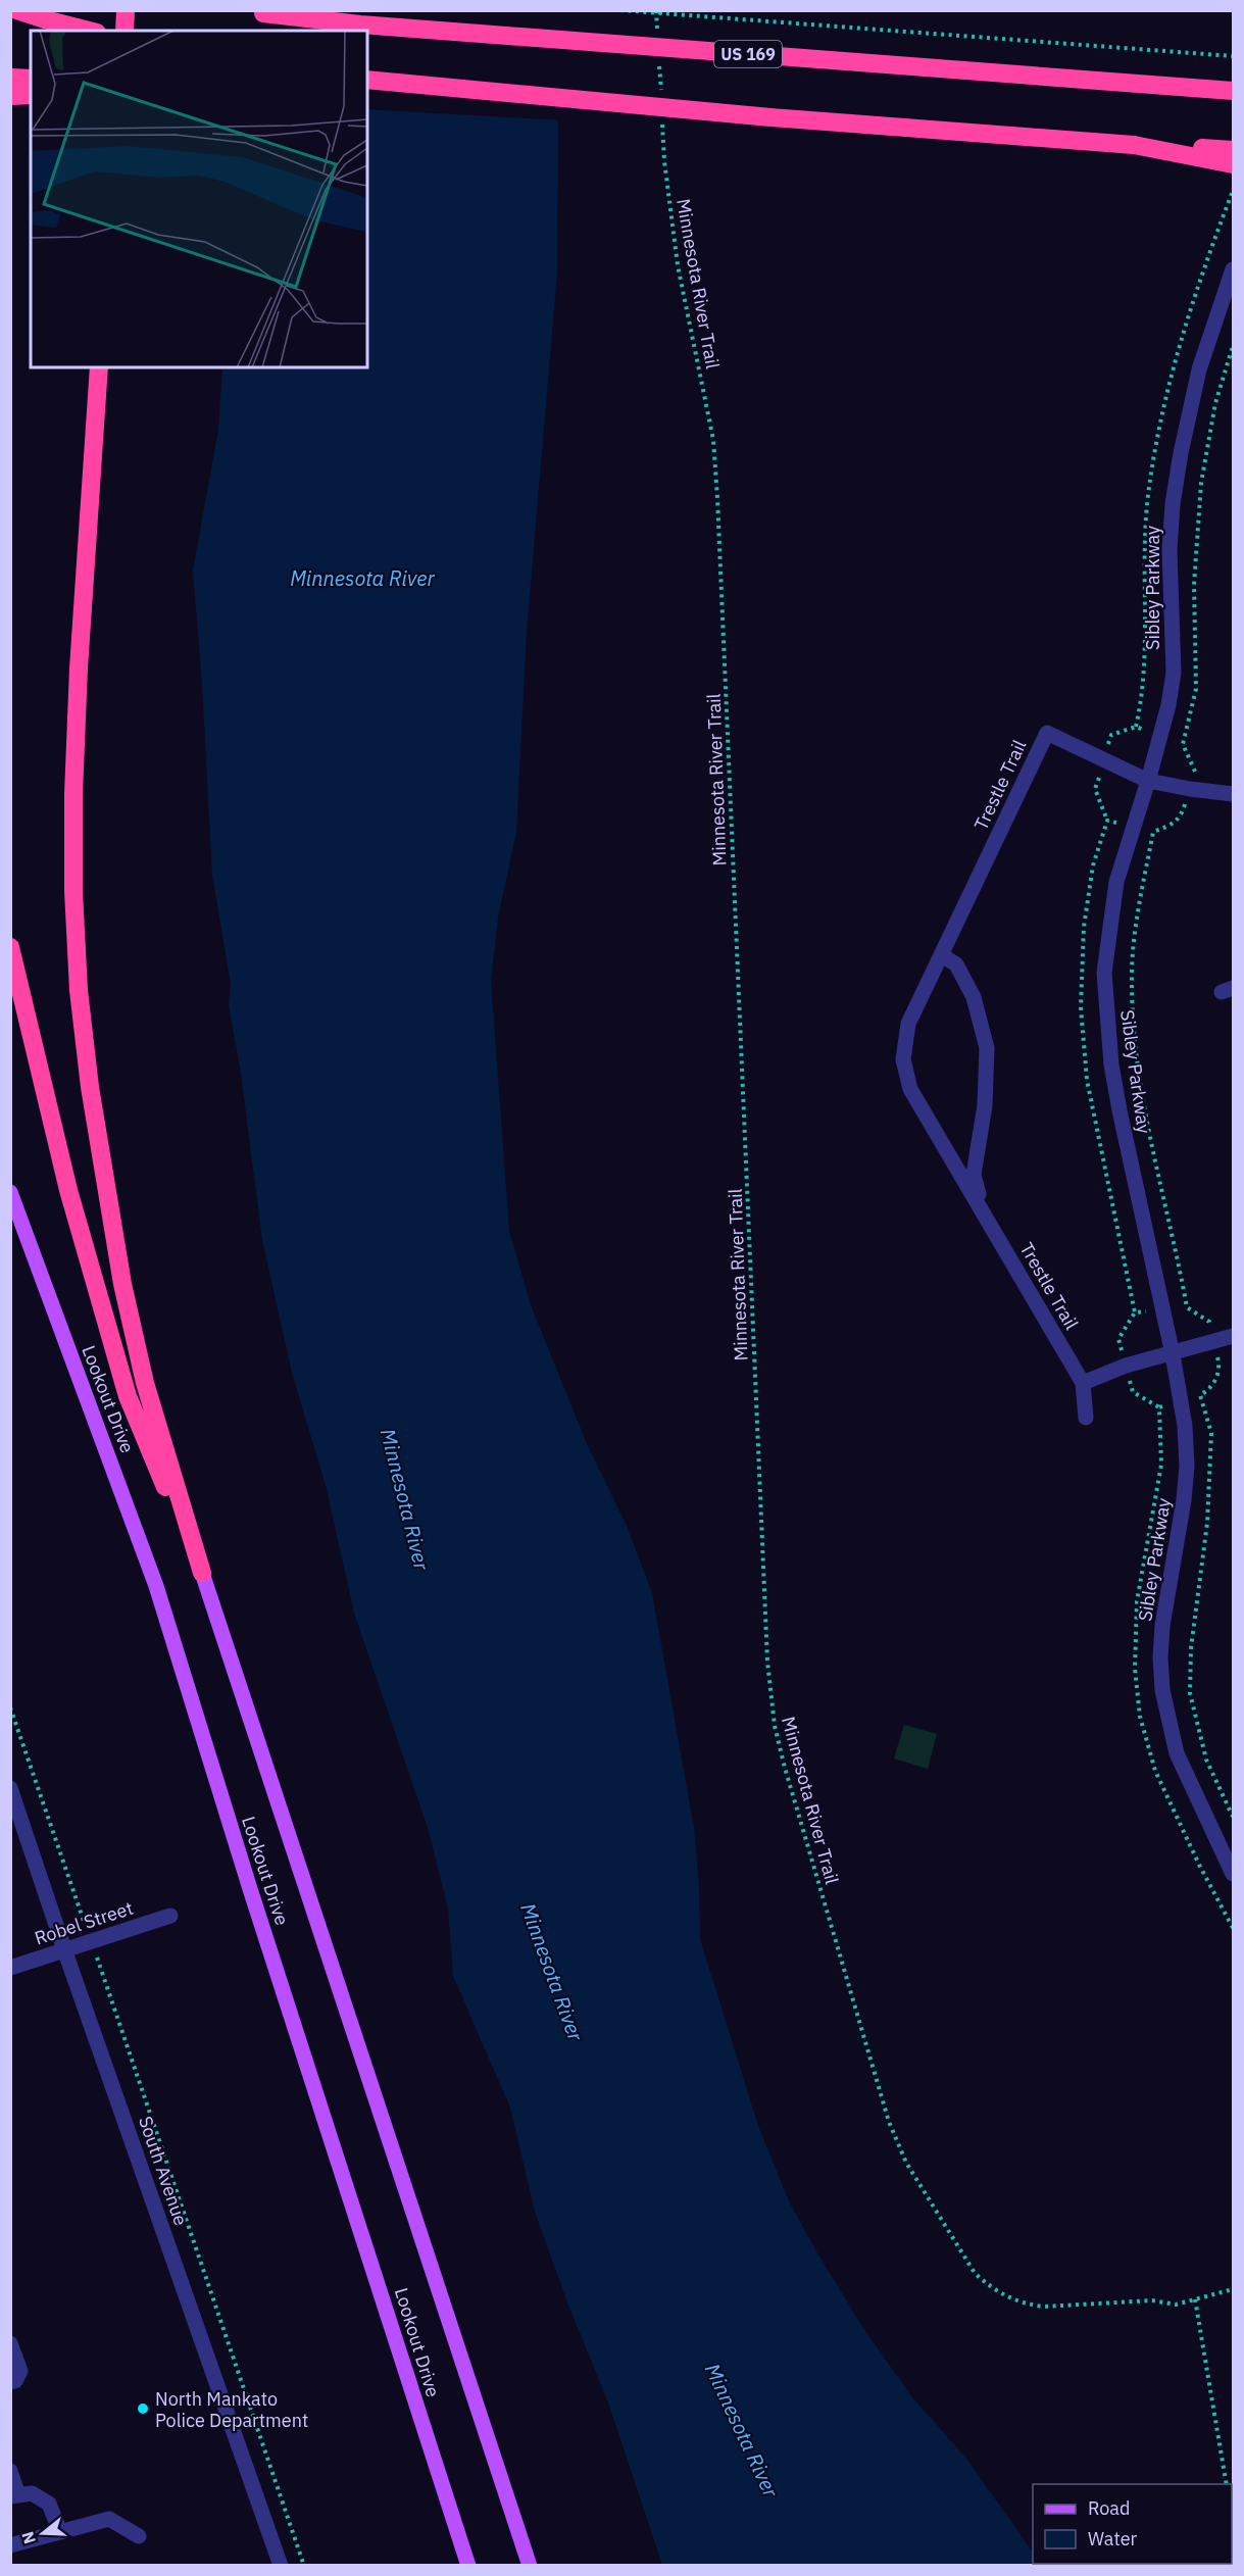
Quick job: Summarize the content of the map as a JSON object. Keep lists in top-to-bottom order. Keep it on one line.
{"streets":{"highway":["US 169"],"main road":["Lookout Drive"],"street":["Sibley Parkway","Trestle Trail","Robel Street","South Avenue"],"path":["Minnesota River Trail"]},"crossings":[["Sibley Parkway","Trestle Trail"],["Robel Street","South Avenue"]],"water":["Minnesota River"],"places":["North Mankato Police Department"],"legend":["Road","Water"],"north":"left"}
